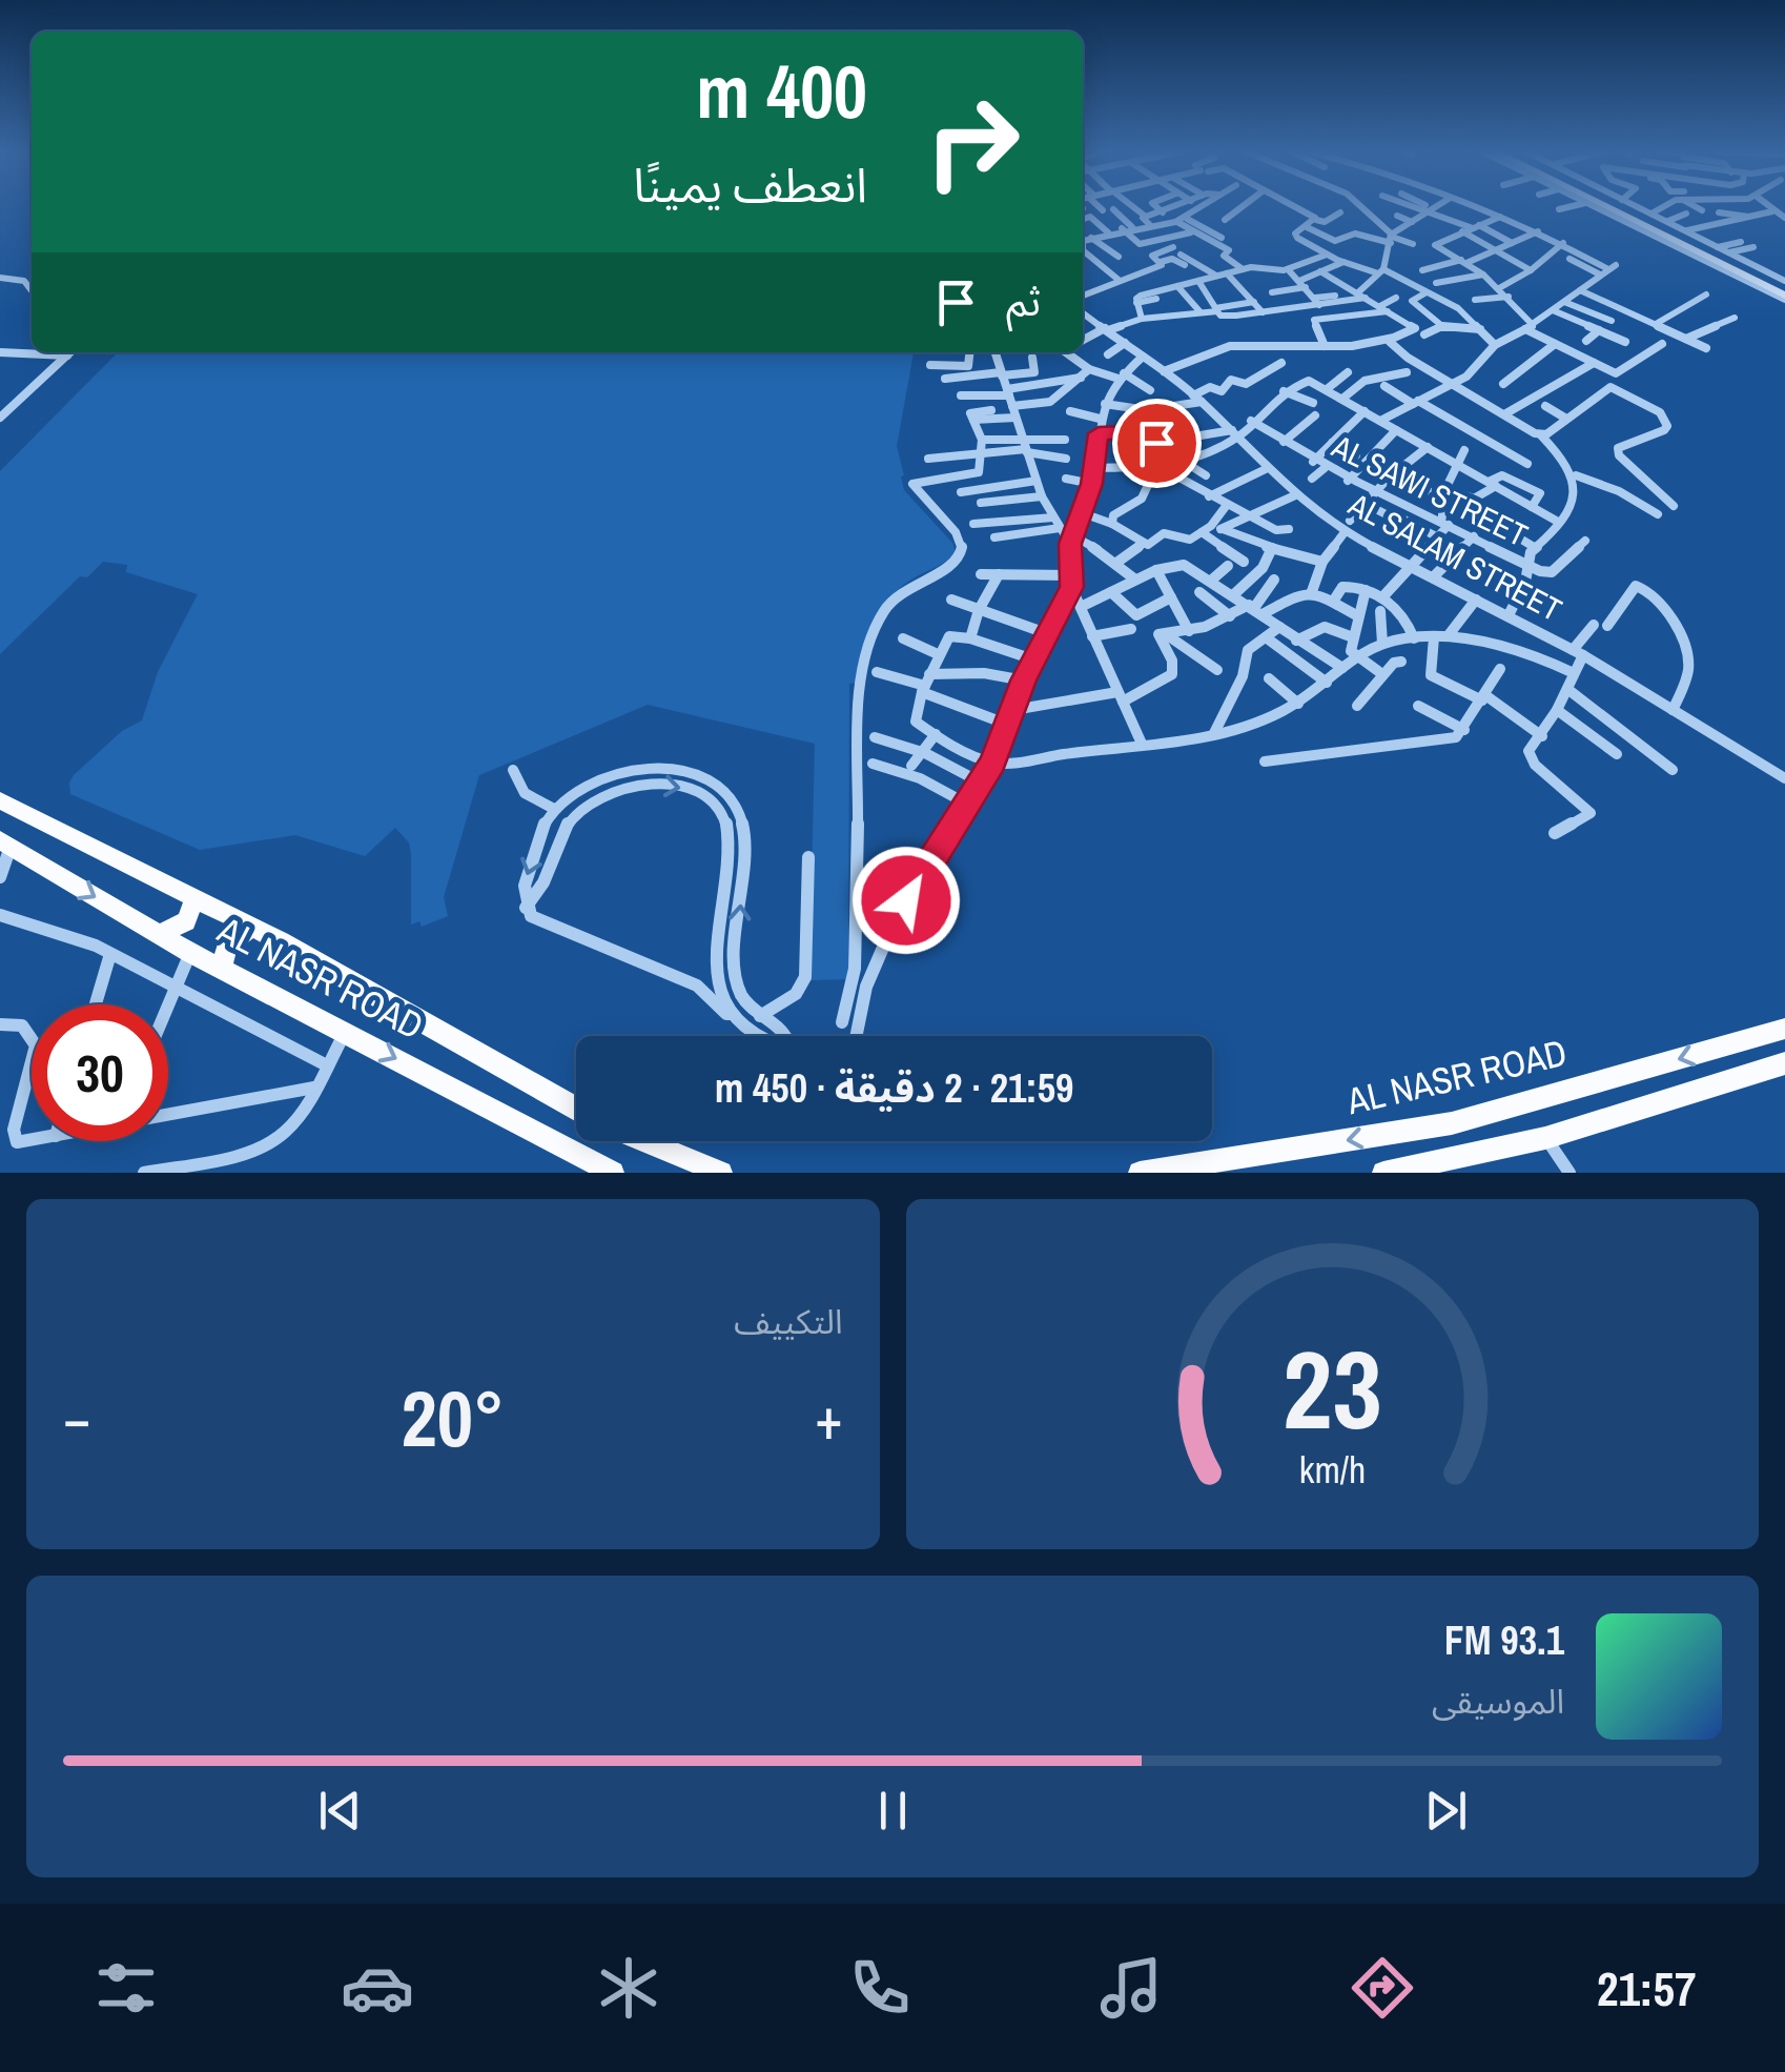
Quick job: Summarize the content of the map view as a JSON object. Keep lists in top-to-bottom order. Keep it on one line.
{"streets":{"highway":["AL NASR ROAD"],"street":["AL SAWI STREET","AL SALAM STREET"]},"page":{"turn":["400 m","انعطف يمينًا"],"then":"ثم","limit":"30","trip":"21:59 · 2 دقيقة · 450 m","tile":"التكييف","heat":["−","20°","+"],"song":["93.1 FM","الموسيقى"],"tabs":"21:57","gauge":["23","km/h"]}}
